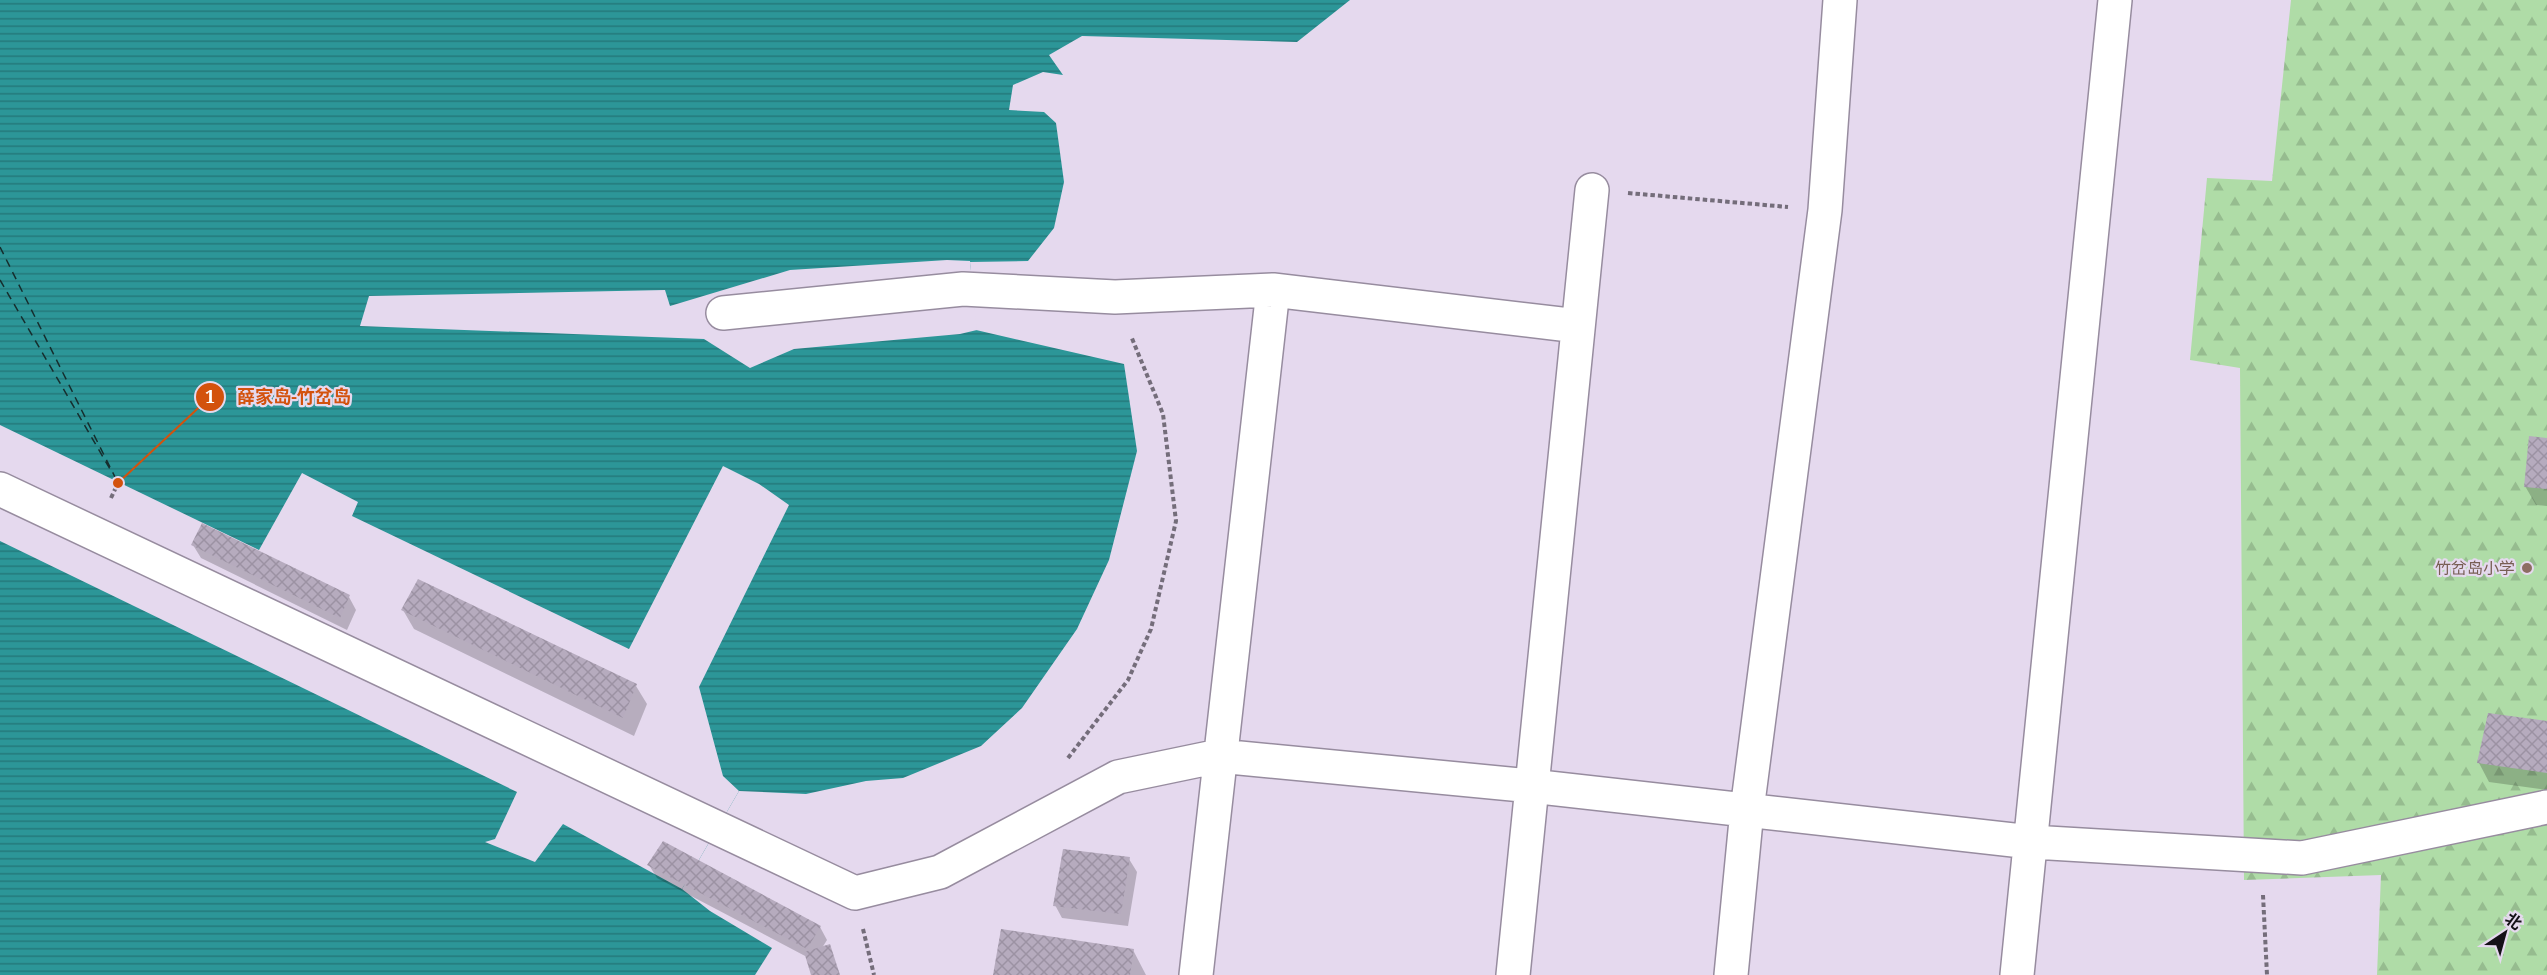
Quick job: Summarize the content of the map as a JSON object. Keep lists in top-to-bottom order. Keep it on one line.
{"places":["薛家岛-竹岔岛","竹岔岛小学"],"north":"top right"}
